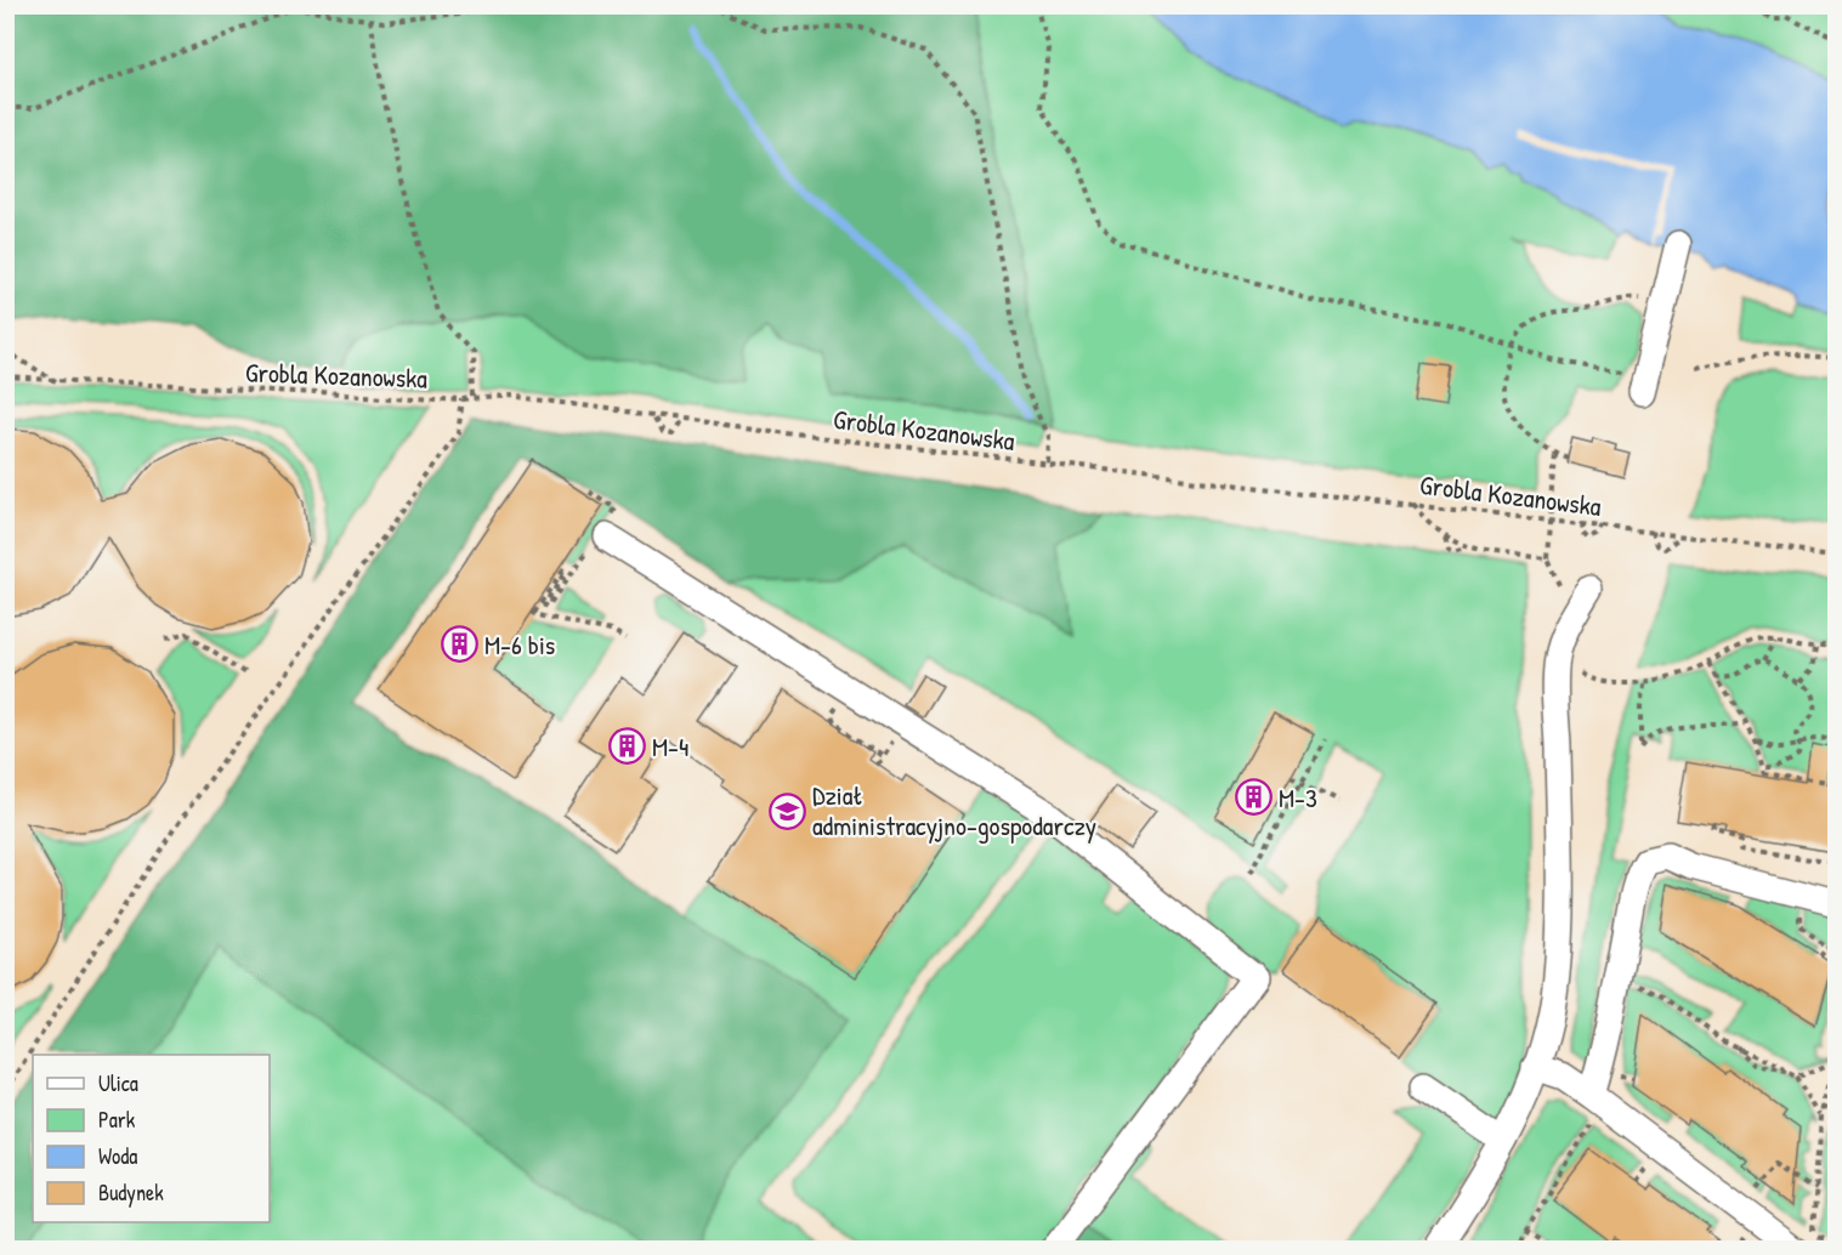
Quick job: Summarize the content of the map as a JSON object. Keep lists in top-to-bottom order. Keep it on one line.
{"streets":{"path":["Grobla Kozanowska"]},"places":{"building":["M-6 bis","M-4","M-3"],"school or university":["Dział administracyjno-gospodarczy"]},"legend":["Ulica","Park","Woda","Budynek"]}
